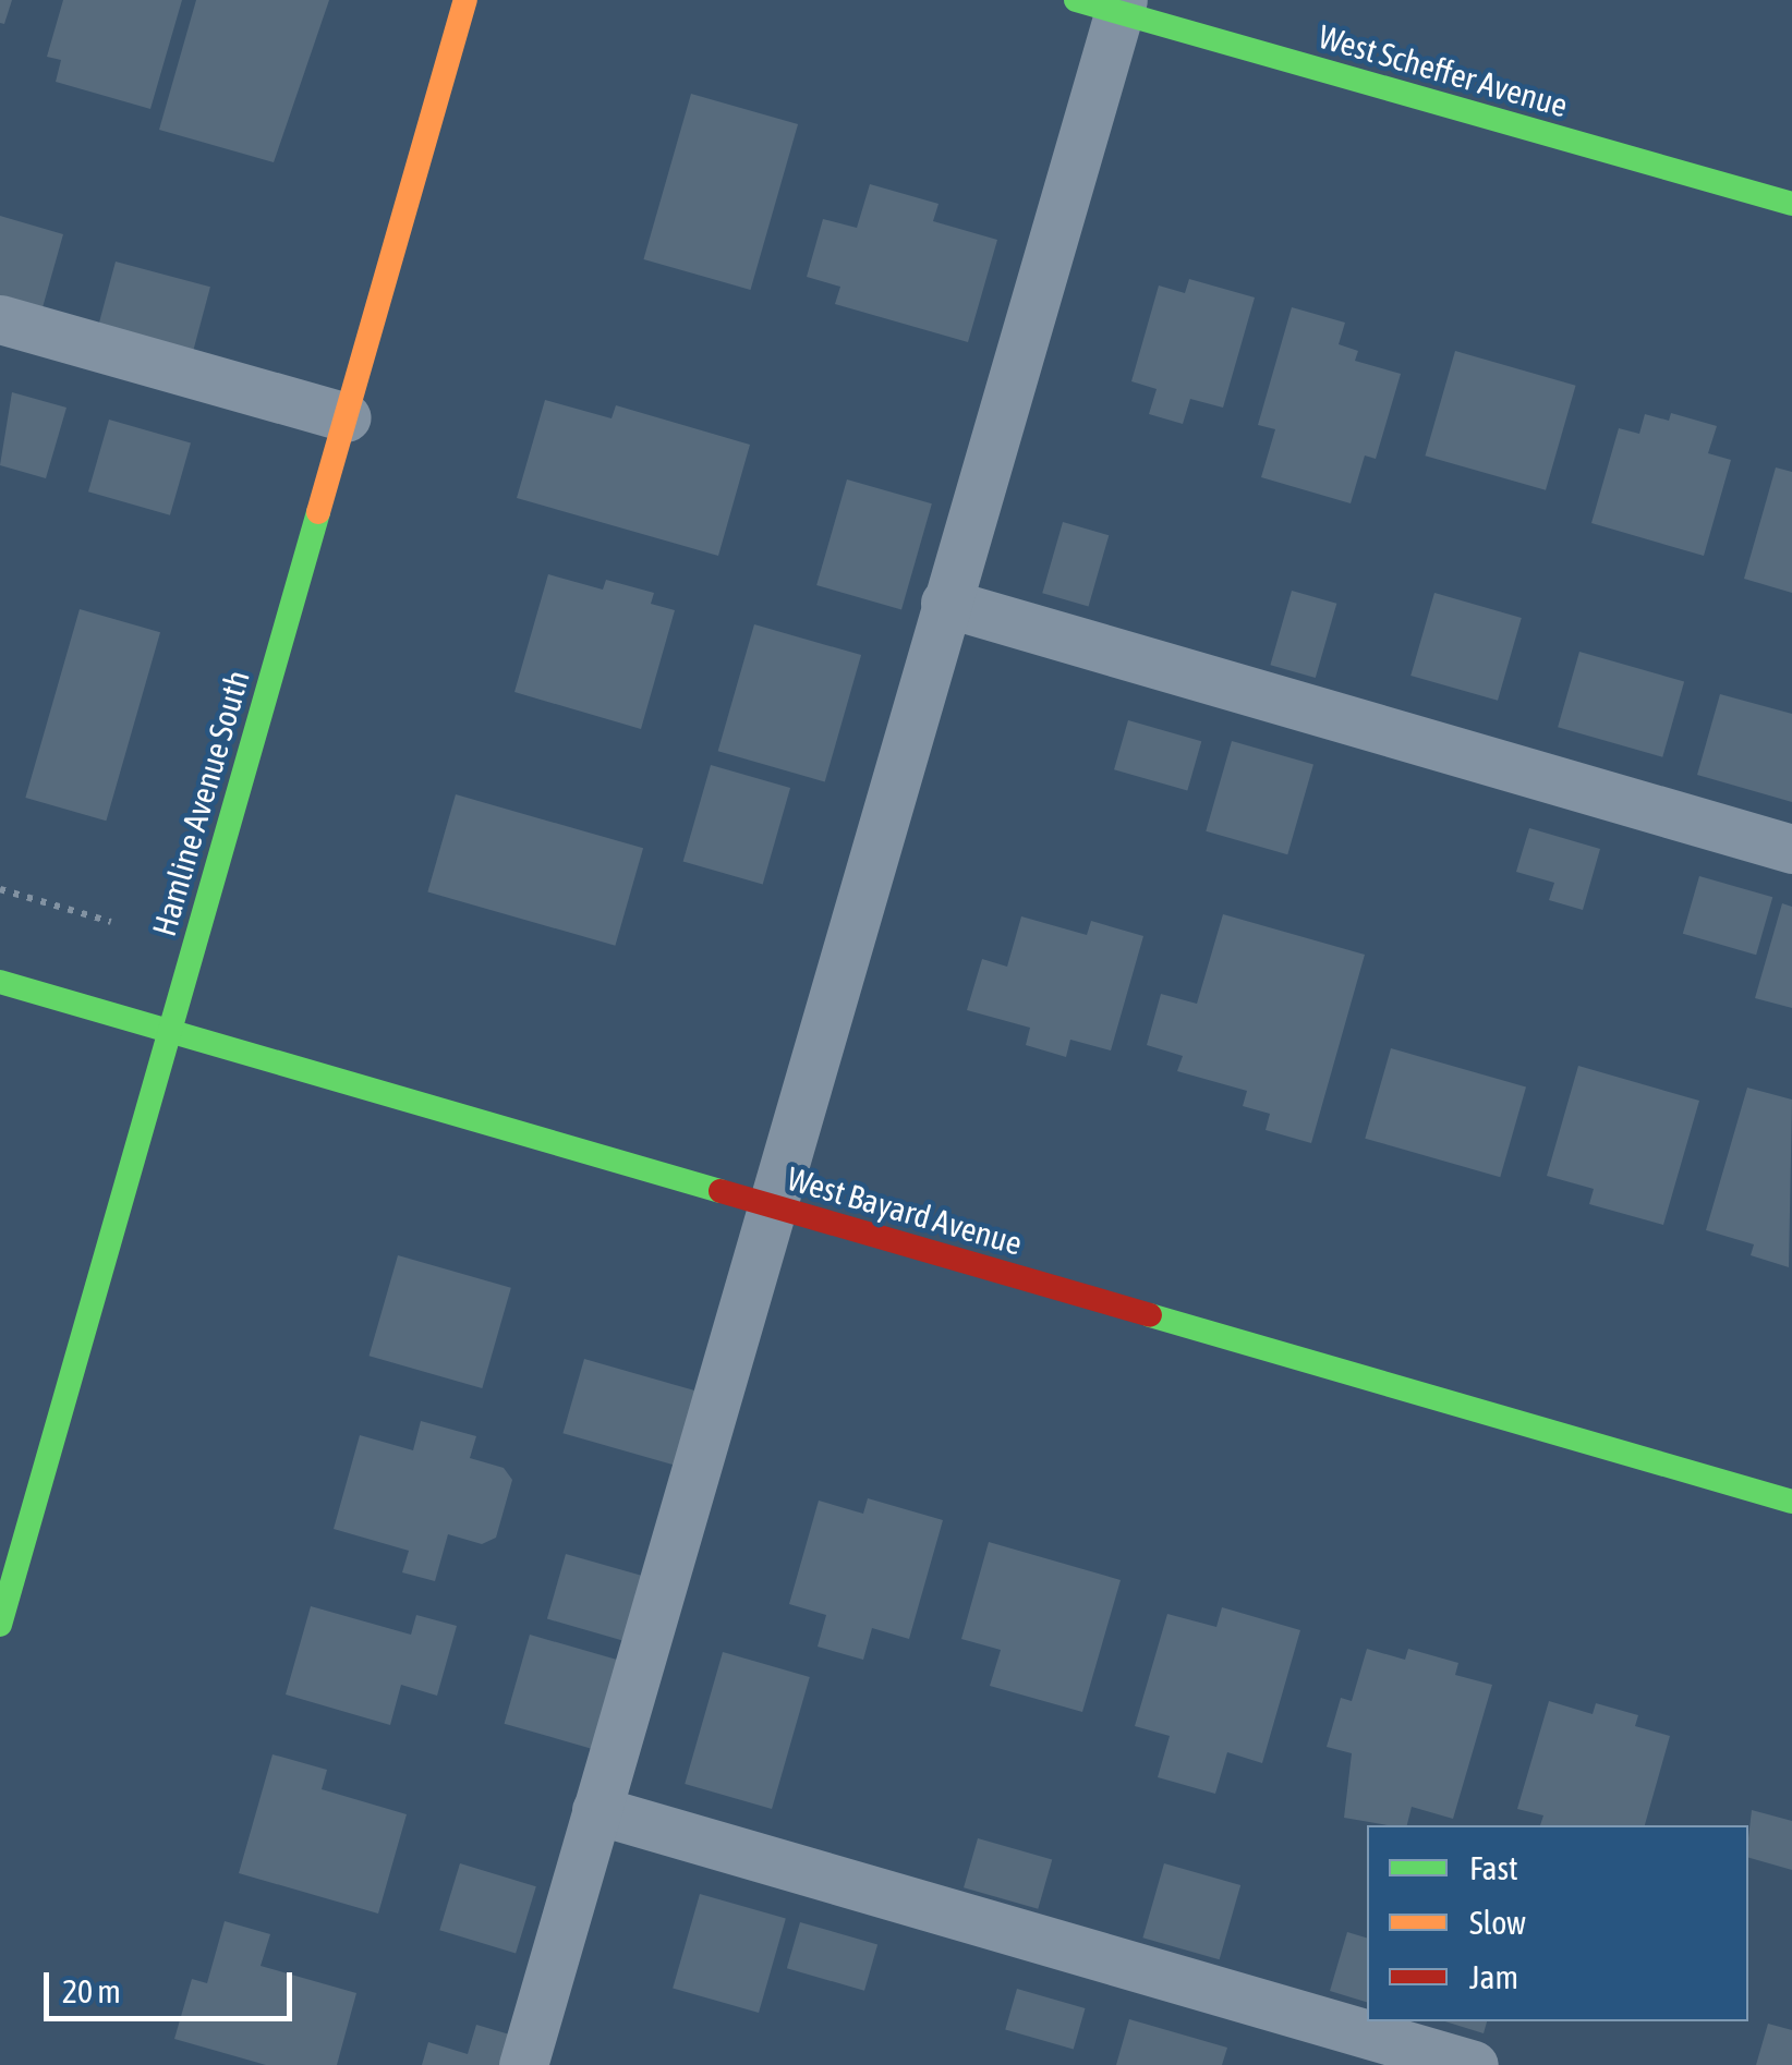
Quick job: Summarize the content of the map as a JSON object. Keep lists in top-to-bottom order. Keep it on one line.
{"streets":{"street":["West Scheffer Avenue","Hamline Avenue South","West Bayard Avenue"]},"crossings":[["Hamline Avenue South","West Bayard Avenue"]],"legend":["Fast","Slow","Jam"],"scale_bar":"20 m"}
